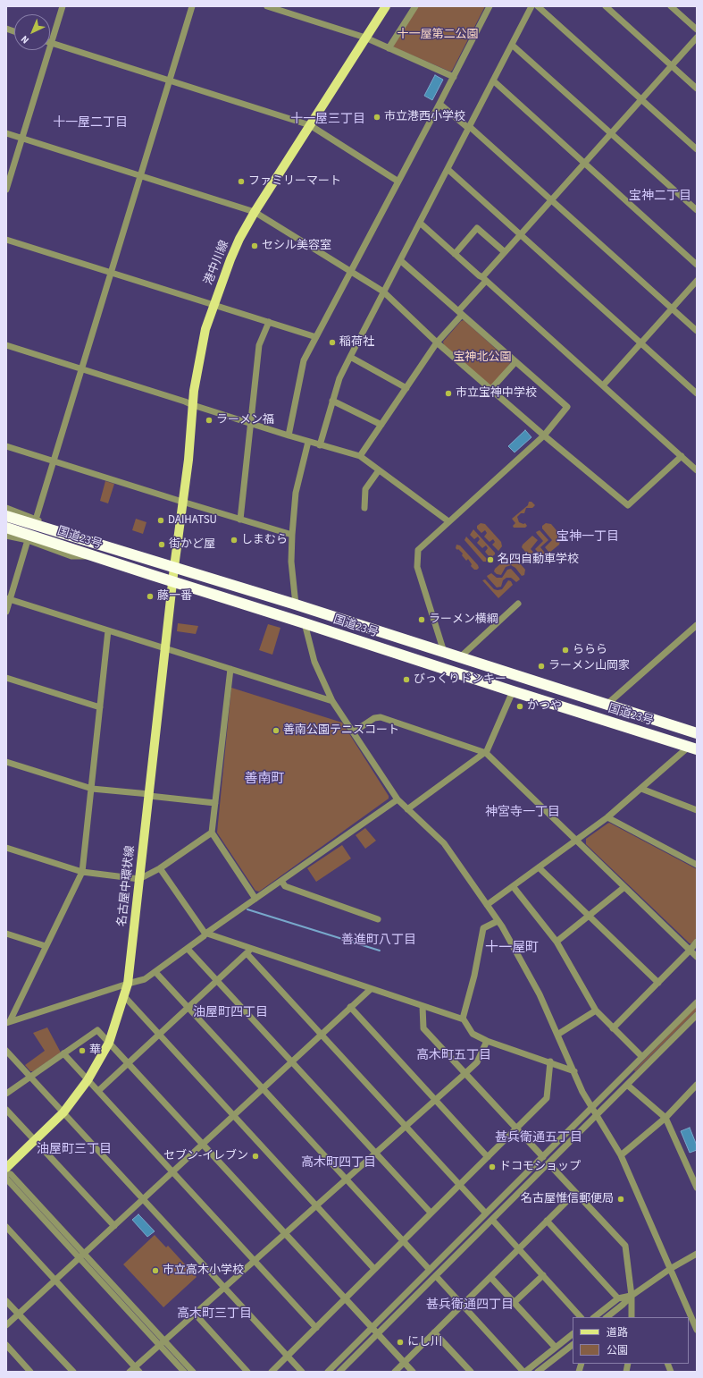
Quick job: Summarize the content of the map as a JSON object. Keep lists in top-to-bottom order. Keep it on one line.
{"streets":{"highway":["国道23号"],"main road":["港中川線","名古屋中環状線"]},"crossings":[["港中川線","国道23号"],["港中川線","名古屋中環状線"],["国道23号","名古屋中環状線"]],"districts":["十一屋三丁目","十一屋二丁目","宝神二丁目","宝神一丁目","善南町","神宮寺一丁目","善進町八丁目","十一屋町","油屋町四丁目","高木町五丁目","甚兵衛通五丁目","油屋町三丁目","高木町四丁目","甚兵衛通四丁目","高木町三丁目"],"parks":["十一屋第二公園","宝神北公園"],"places":["市立港西小学校","ファミリーマート","セシル美容室","稲荷社","市立宝神中学校","ラーメン福","DAIHATSU","しまむら","街かど屋","名四自動車学校","藤一番","ラーメン横綱","ららら","ラーメン山岡家","びっくりドンキー","かつや","善南公園テニスコート","華","セブン-イレブン","ドコモショップ","名古屋惟信郵便局","市立高木小学校","にし川"],"legend":["道路","公園"],"north":"bottom left"}
